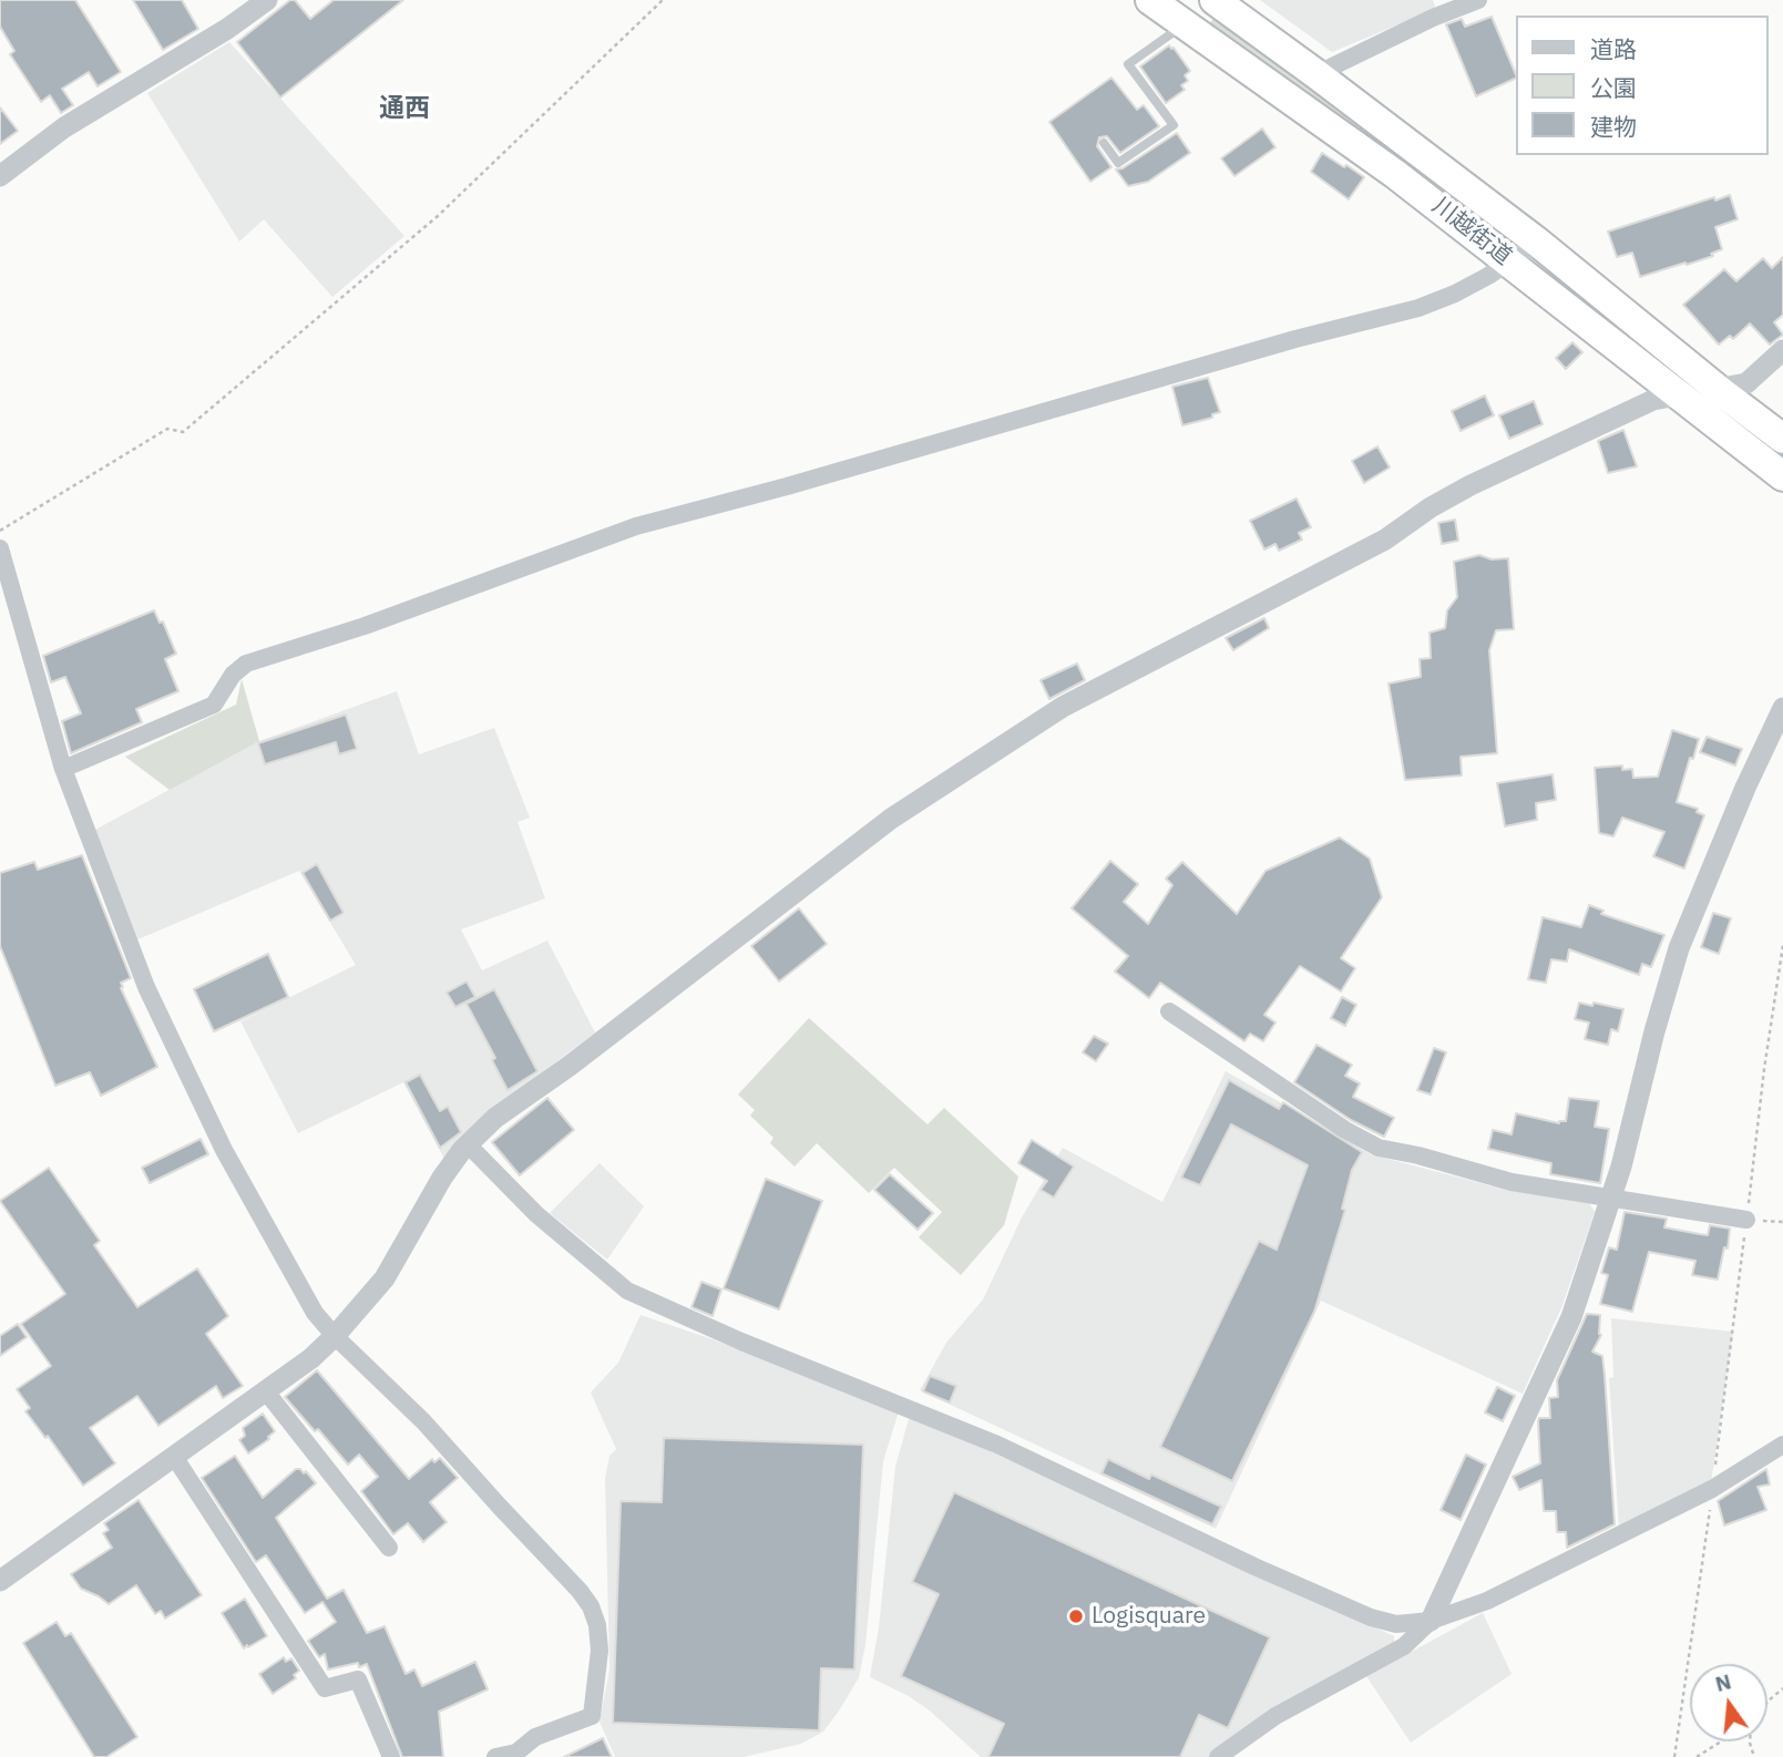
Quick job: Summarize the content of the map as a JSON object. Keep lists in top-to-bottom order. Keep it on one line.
{"streets":{"highway":["川越街道"]},"districts":["通西"],"places":["Logisquare"],"legend":["道路","公園","建物"],"north":"top"}
